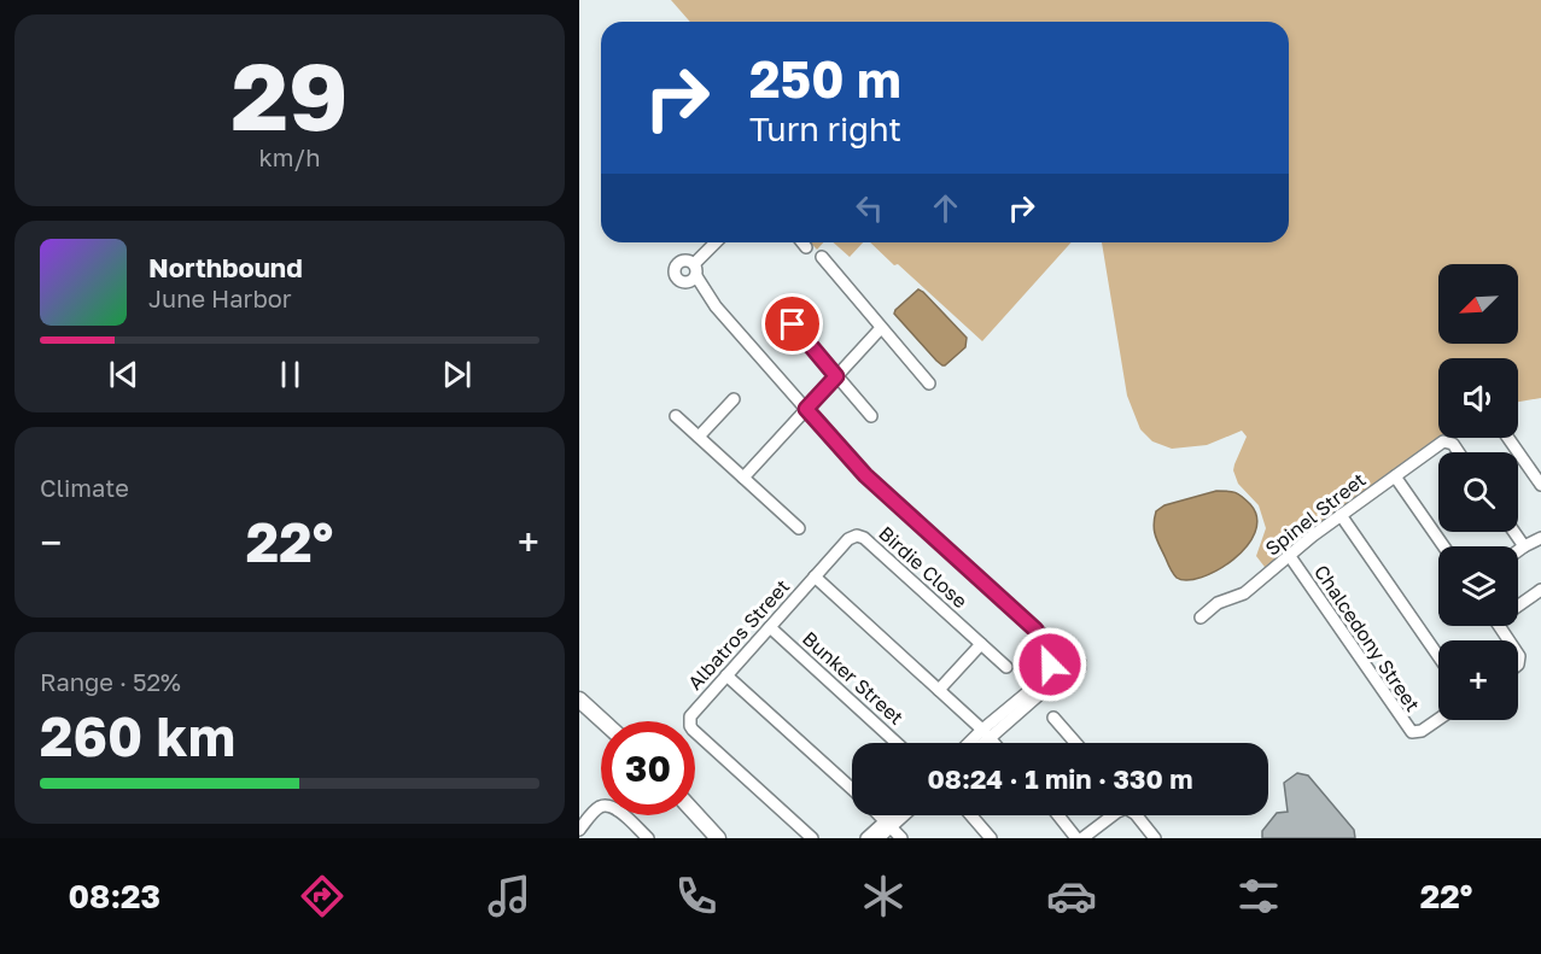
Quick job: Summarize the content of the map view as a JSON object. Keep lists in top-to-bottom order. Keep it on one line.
{"streets":{"street":["Spinel Street","Birdie Close","Albatros Street","Chalcedony Street","Bunker Street"]},"crossings":[["Spinel Street","Chalcedony Street"],["Birdie Close","Albatros Street"],["Albatros Street","Bunker Street"]],"north":"bottom left","page":{"tile":[["29","km/h"],"Climate",["Range · 52%","260 km"]],"turn":["250 m","Turn right"],"song":["Northbound","June Harbor"],"map_buttons":"+","heat":["−","22°","+"],"limit":"30","trip":"08:24 · 1 min · 330 m","tabs":["08:23","22°"]}}
